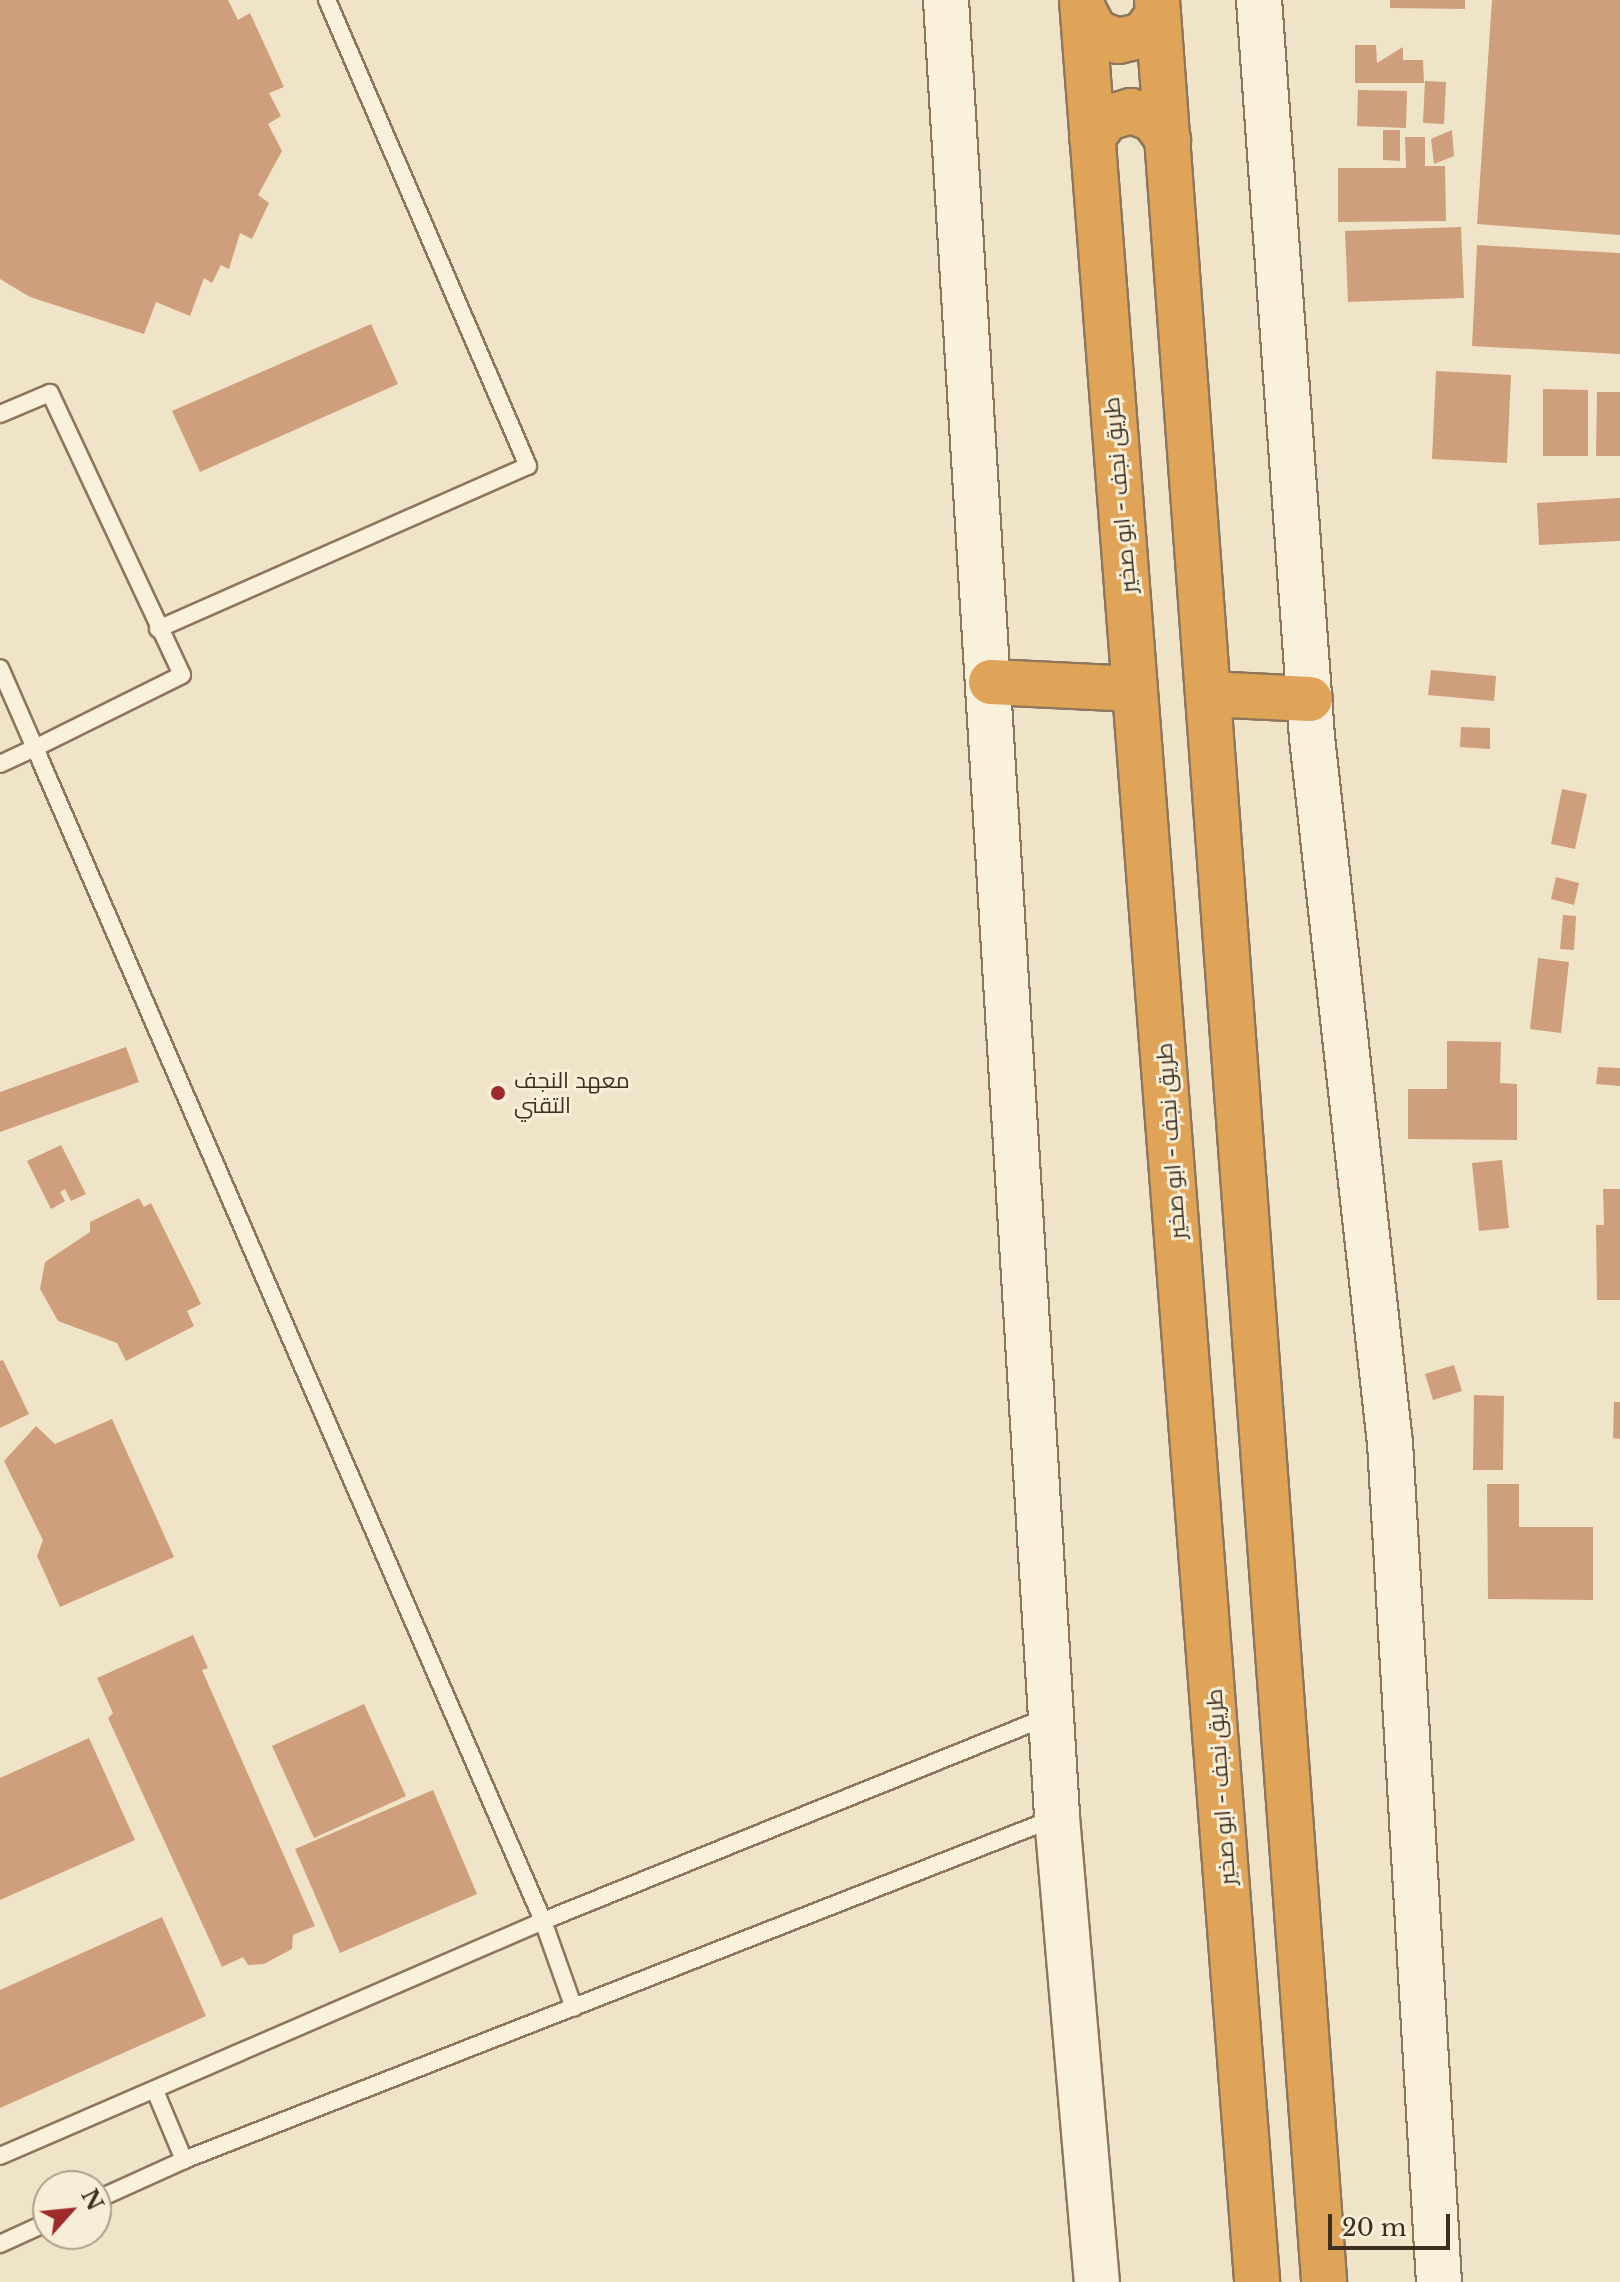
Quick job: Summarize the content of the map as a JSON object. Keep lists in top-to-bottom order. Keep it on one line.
{"streets":{"highway":["طريق نجف - ابو صخير"]},"places":["معهد النجف التقني"],"scale_bar":"20 m","north":"top right"}
